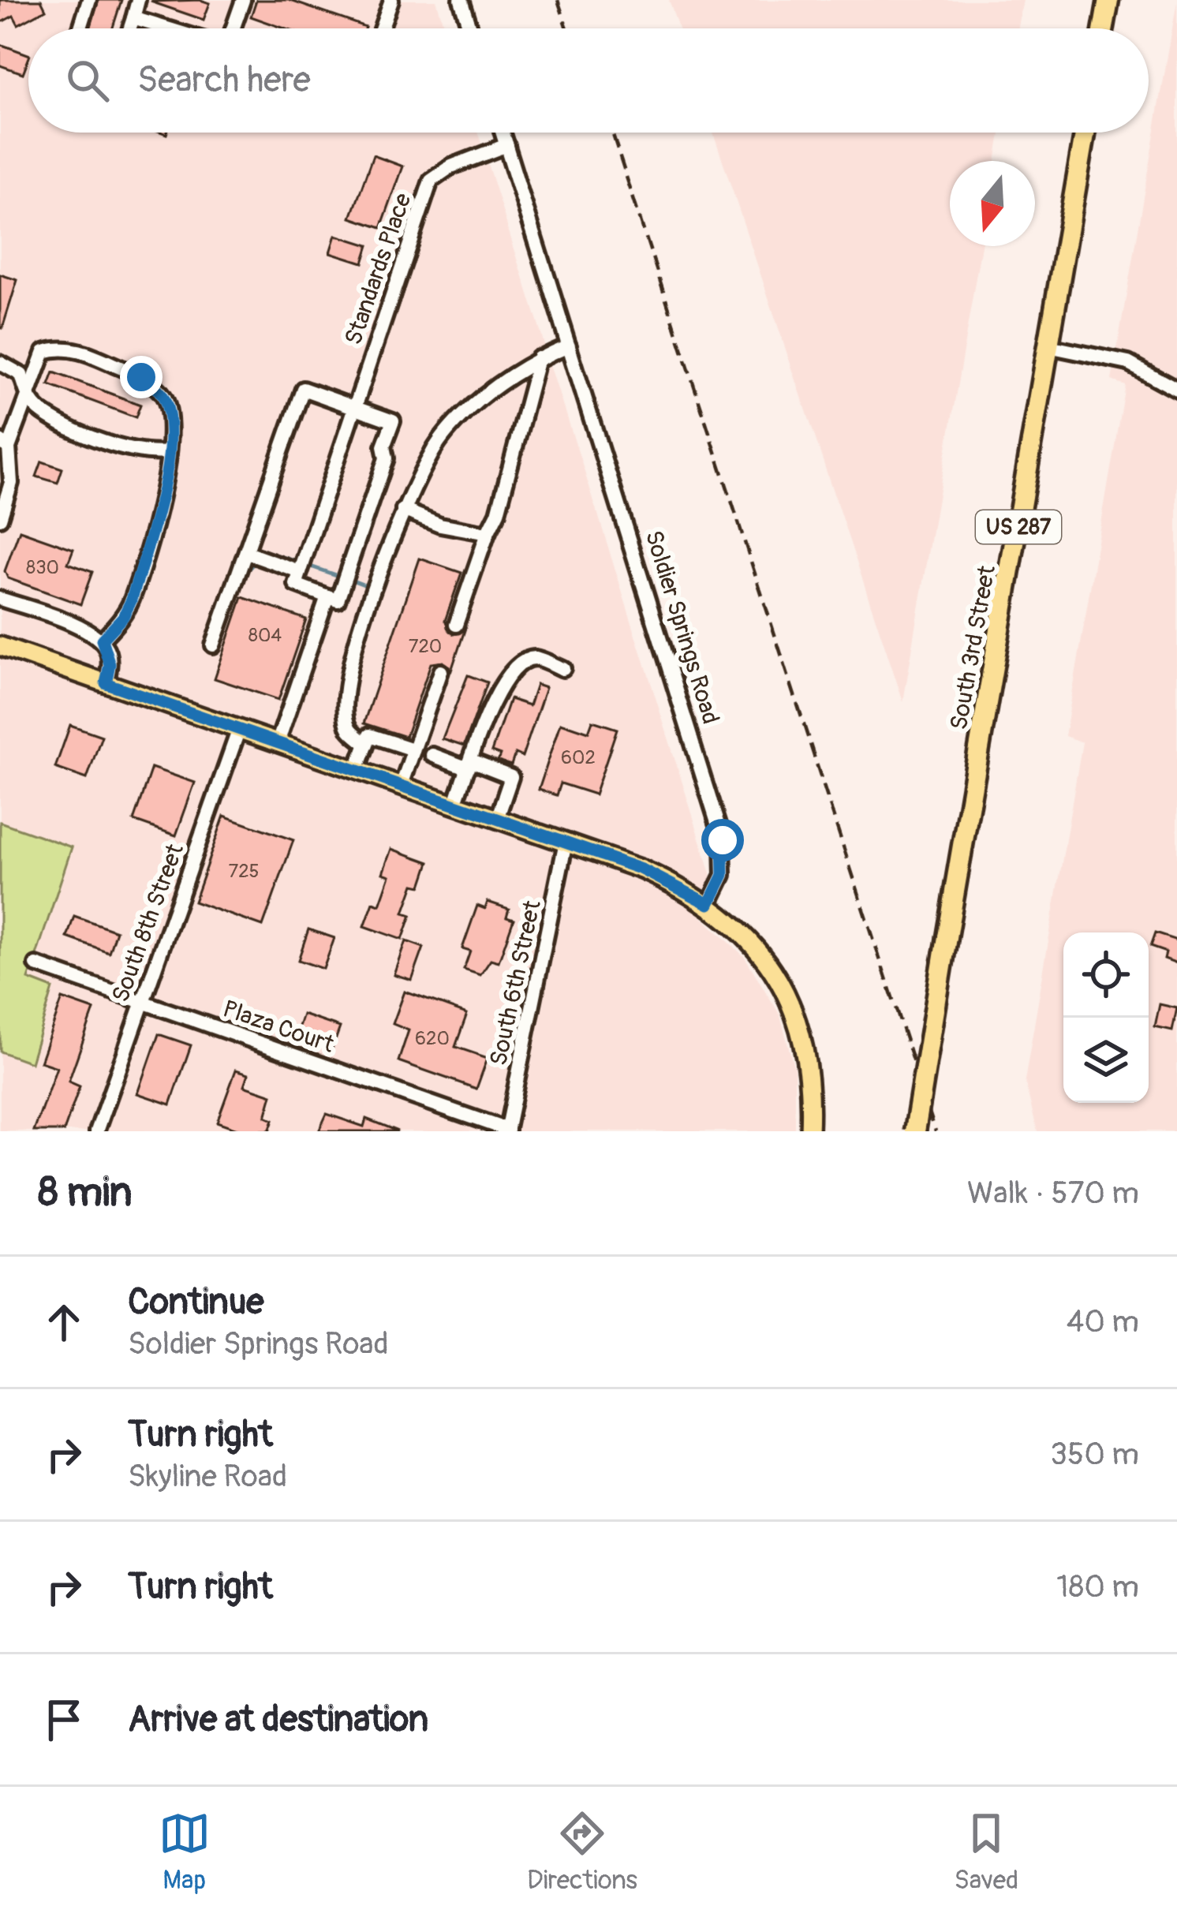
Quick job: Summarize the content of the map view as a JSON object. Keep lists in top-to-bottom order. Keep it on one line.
{"streets":{"highway":["US 287","South 3rd Street"],"street":["Standards Place","Soldier Springs Road","South 8th Street","South 6th Street","Plaza Court"]},"crossings":[["Standards Place","Soldier Springs Road"],["South 8th Street","Plaza Court"],["South 6th Street","Plaza Court"]],"house_numbers":["830","804","720","602","725","620"],"north":"bottom","page":{"search":"Search here","heading":["8 min","Walk · 570 m"],"list":[["Continue","Soldier Springs Road","40 m"],["Turn right","Skyline Road","350 m"],["Turn right","180 m"],"Arrive at destination"],"nav":["Map","Directions","Saved"]}}
